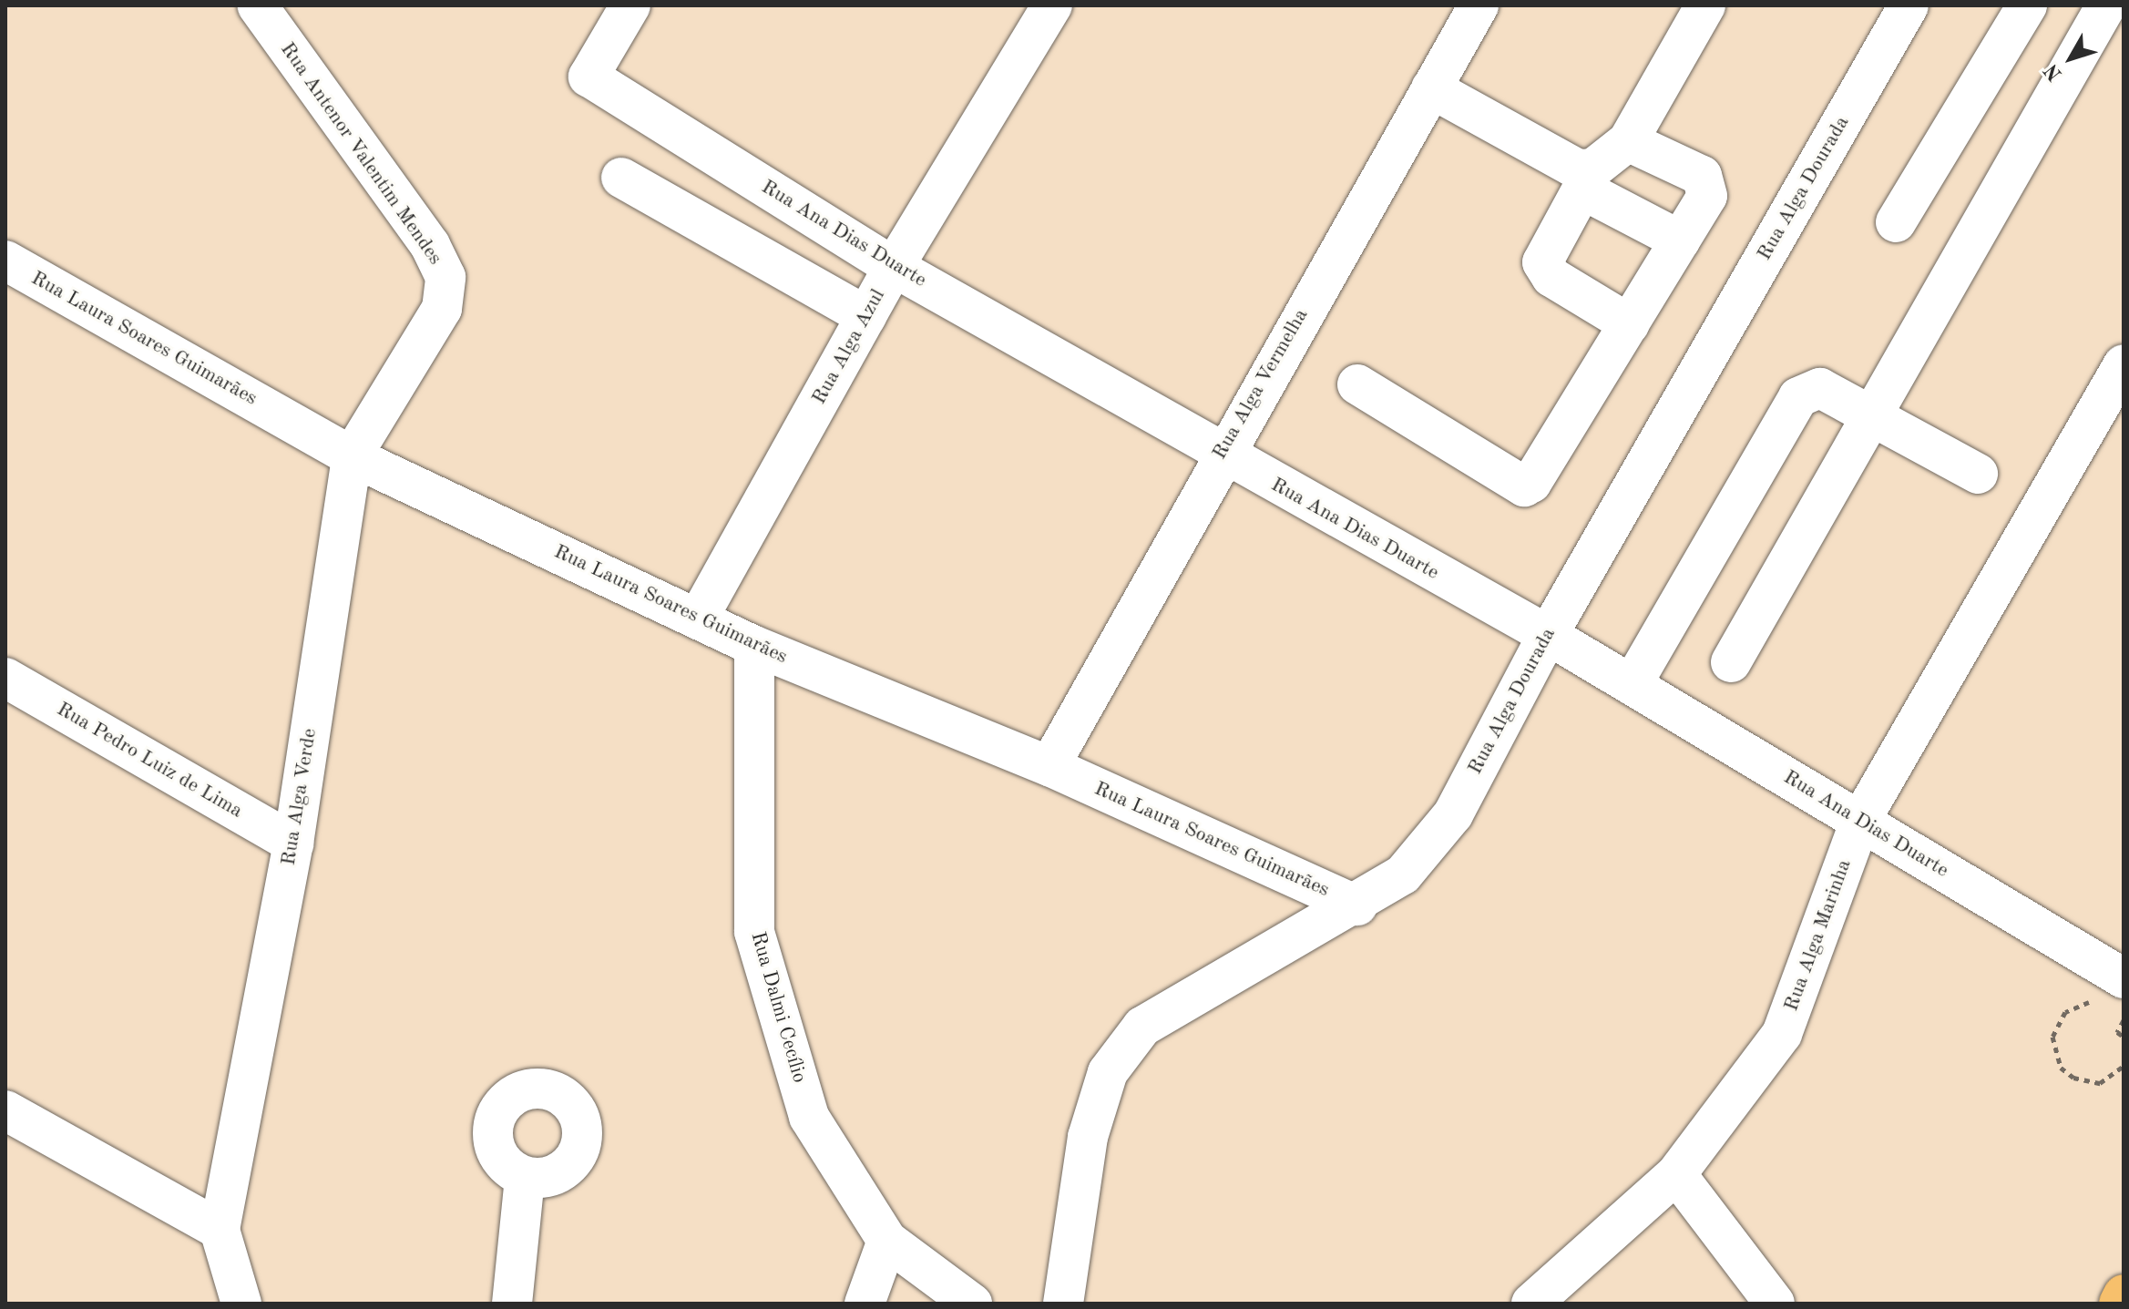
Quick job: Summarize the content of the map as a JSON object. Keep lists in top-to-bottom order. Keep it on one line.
{"streets":{"street":["Rua Antenor Valentim Mendes","Rua Alga Dourada","Rua Ana Dias Duarte","Rua Laura Soares Guimarães","Rua Alga Azul","Rua Alga Vermelha","Rua Pedro Luiz de Lima","Rua Alga Verde","Rua Alga Marinha","Rua Dalmi Cecílio"]},"crossings":[["Rua Antenor Valentim Mendes","Rua Alga Verde"],["Rua Alga Dourada","Rua Ana Dias Duarte"],["Rua Alga Dourada","Rua Laura Soares Guimarães"],["Rua Ana Dias Duarte","Rua Alga Azul"],["Rua Ana Dias Duarte","Rua Alga Vermelha"],["Rua Ana Dias Duarte","Rua Alga Marinha"],["Rua Laura Soares Guimarães","Rua Alga Azul"],["Rua Laura Soares Guimarães","Rua Alga Vermelha"],["Rua Laura Soares Guimarães","Rua Alga Verde"],["Rua Laura Soares Guimarães","Rua Dalmi Cecílio"],["Rua Pedro Luiz de Lima","Rua Alga Verde"]],"north":"bottom left"}
